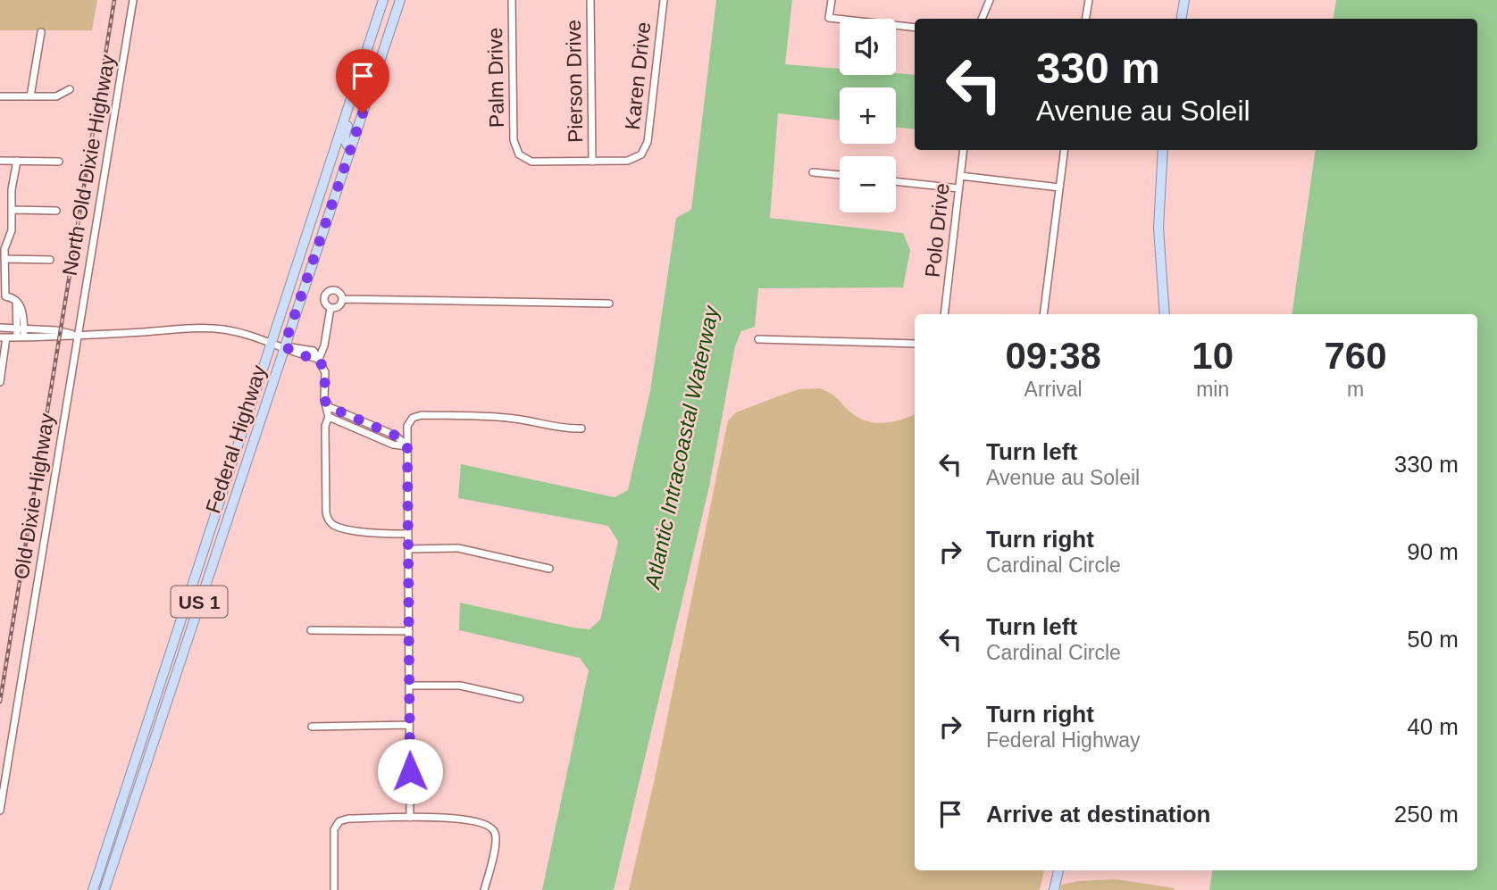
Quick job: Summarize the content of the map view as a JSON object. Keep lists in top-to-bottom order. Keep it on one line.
{"streets":{"main road":["Federal Highway","US 1"],"street":["Karen Drive","Palm Drive","Pierson Drive","North Old Dixie Highway","Polo Drive","Old Dixie Highway"]},"crossings":[["Karen Drive","Palm Drive"],["Karen Drive","Pierson Drive"],["Palm Drive","Pierson Drive"],["North Old Dixie Highway","Old Dixie Highway"]],"water":["Atlantic Intracoastal Waterway"],"page":{"map_buttons":["+","−"],"turn":["330 m","Avenue au Soleil"],"eta":["09:38","Arrival","10","min","760","m"],"list":[{"name":"Turn left","note":"Avenue au Soleil","value":"330 m"},{"name":"Turn right","note":"Cardinal Circle","value":"90 m"},{"name":"Turn left","note":"Cardinal Circle","value":"50 m"},{"name":"Turn right","note":"Federal Highway","value":"40 m"},{"name":"Arrive at destination","value":"250 m"}]}}
